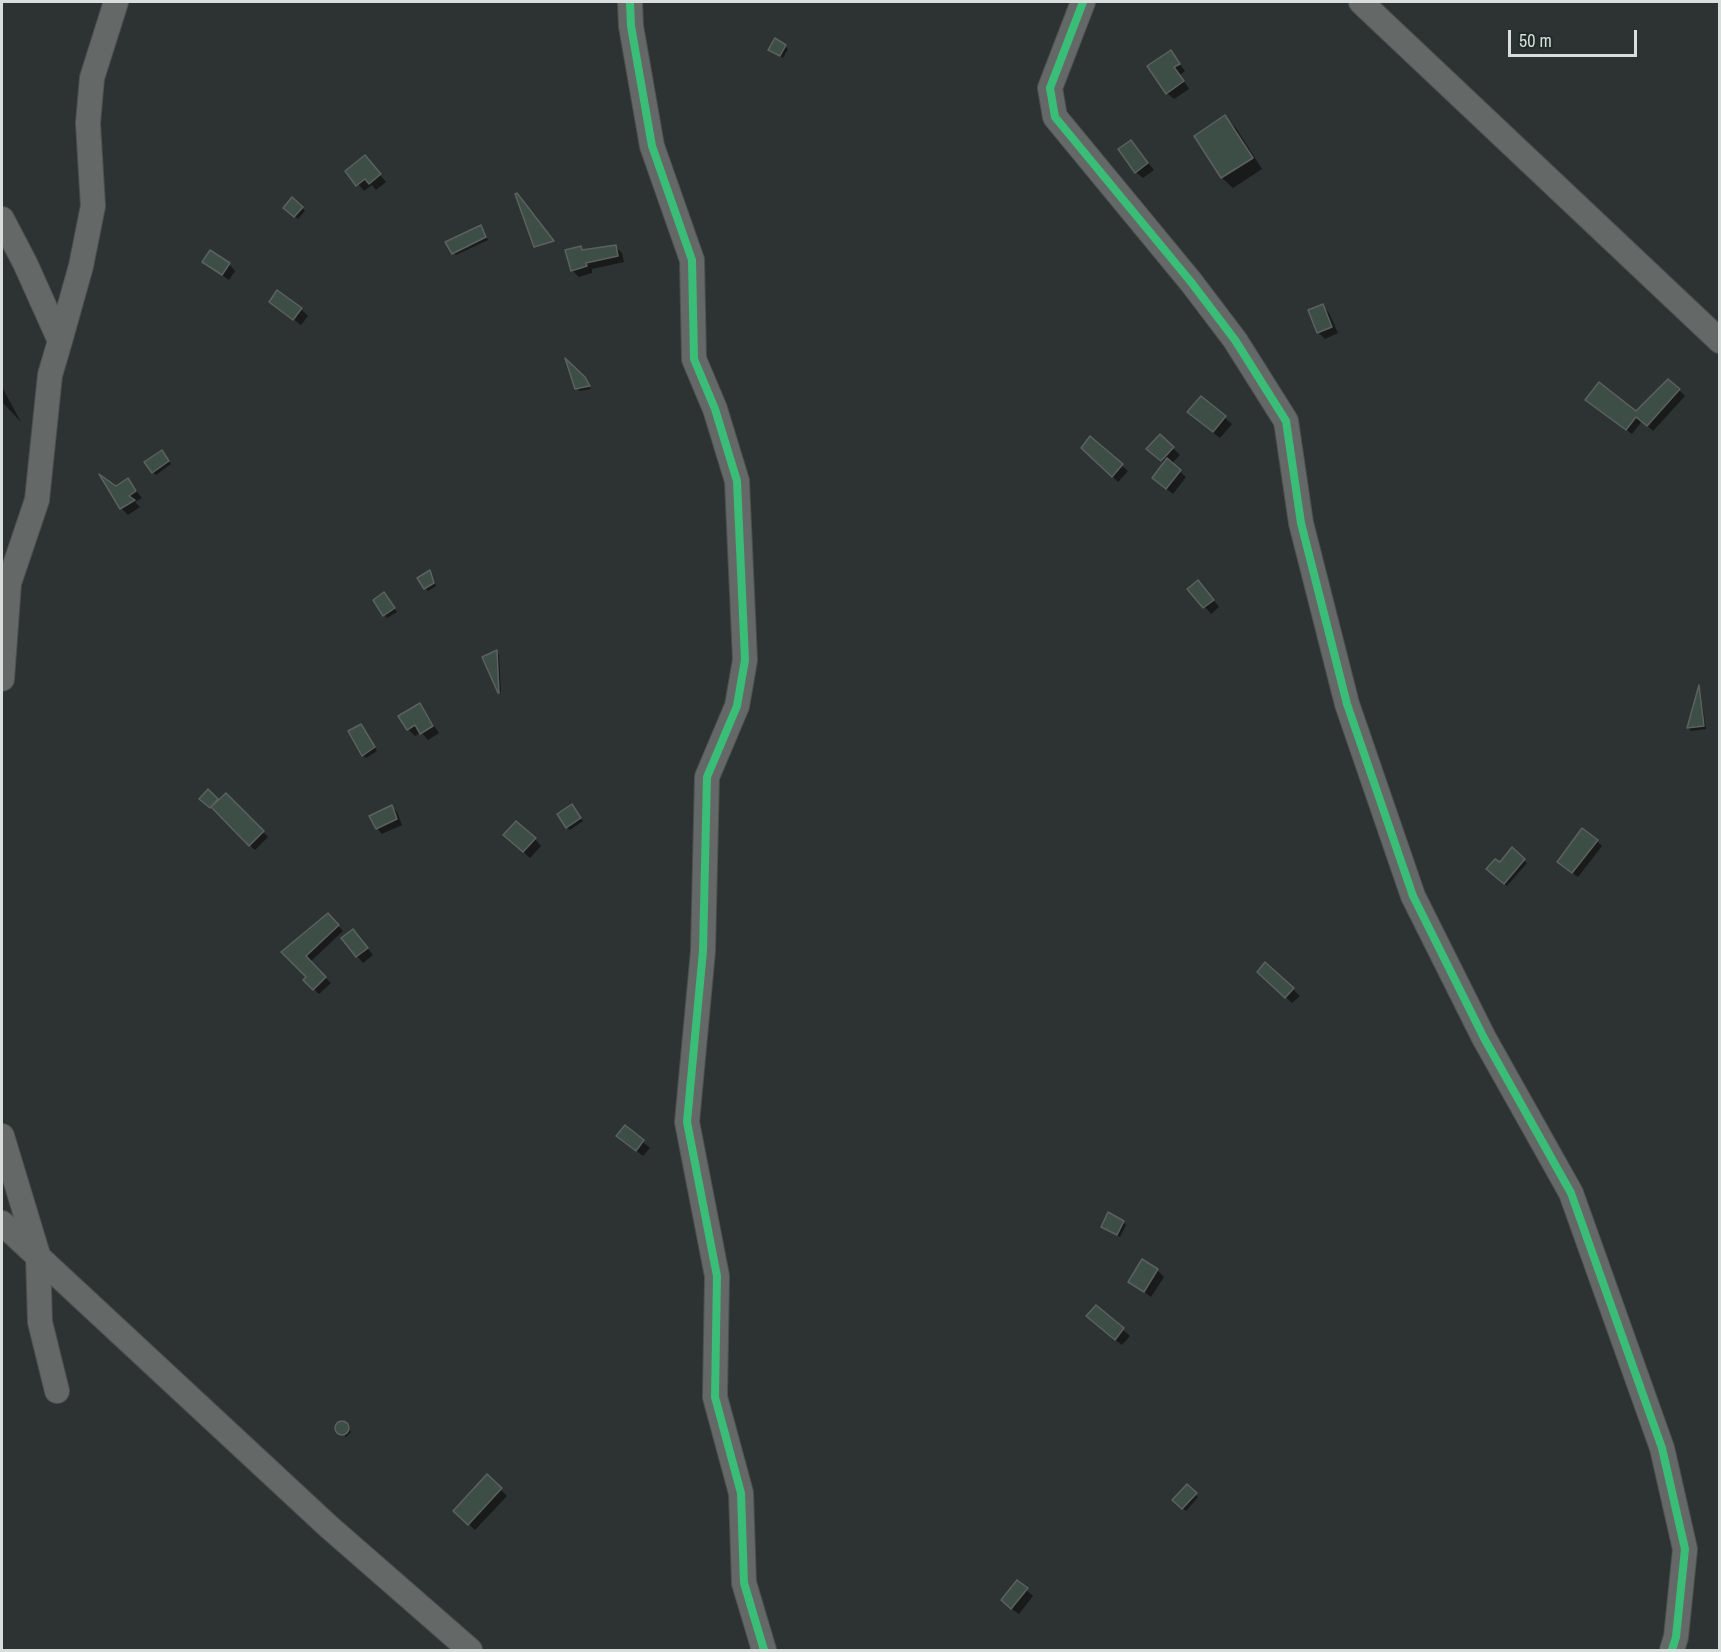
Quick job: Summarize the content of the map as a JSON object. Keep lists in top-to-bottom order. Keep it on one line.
{"scale_bar":"50 m"}
